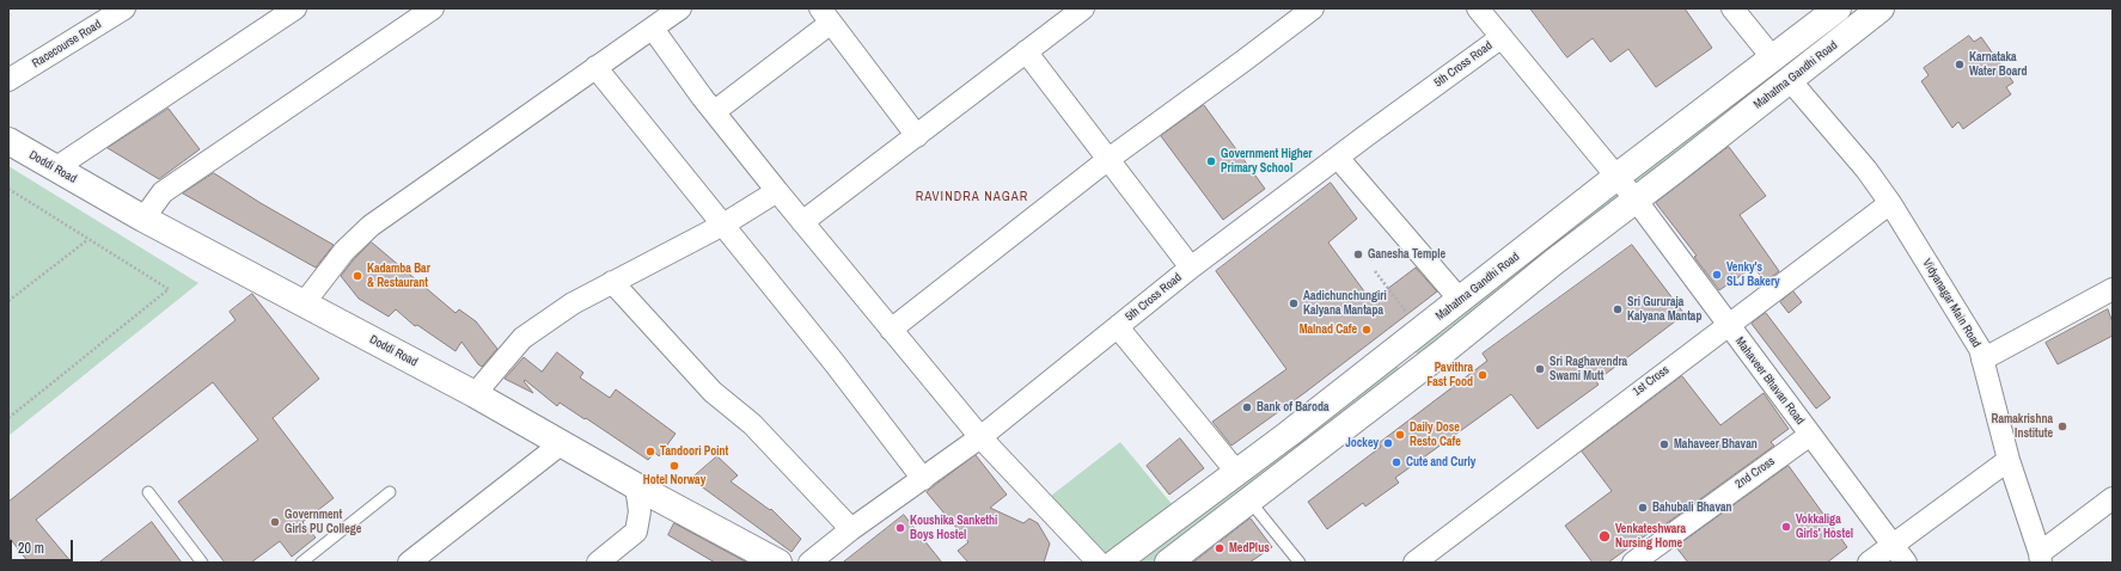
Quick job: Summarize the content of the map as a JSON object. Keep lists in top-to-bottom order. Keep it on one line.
{"streets":{"street":["Racecourse Road","5th Cross Road","Mahatma Gandhi Road","Doddi Road","Vidyanagar Main Road","1st Cross","Mahaveer Bhavan Road","2nd Cross"]},"crossings":[["5th Cross Road","Mahaveer Bhavan Road"],["Mahatma Gandhi Road","Vidyanagar Main Road"],["Mahatma Gandhi Road","Mahaveer Bhavan Road"],["Vidyanagar Main Road","1st Cross"],["1st Cross","Mahaveer Bhavan Road"],["Mahaveer Bhavan Road","2nd Cross"]],"districts":["RAVINDRA NAGAR"],"places":["Karnataka Water Board","Government Higher Primary School","Ganesha Temple","Venky's SLJ Bakery","Kadamba Bar & Restaurant","Aadichunchungiri Kalyana Mantapa","Sri Gururaja Kalyana Mantap","Malnad Cafe","Sri Raghavendra Swami Mutt","Pavithra Fast Food","Bank of Baroda","Ramakrishna Institute","Daily Dose Resto Cafe","Jockey","Mahaveer Bhavan","Tandoori Point","Cute and Curly","Hotel Norway","Bahubali Bhavan","Government Girls PU College","Vokkaliga Girls' Hostel","Koushika Sankethi Boys Hostel","Venkateshwara Nursing Home","MedPlus"],"scale_bar":"20 m"}
